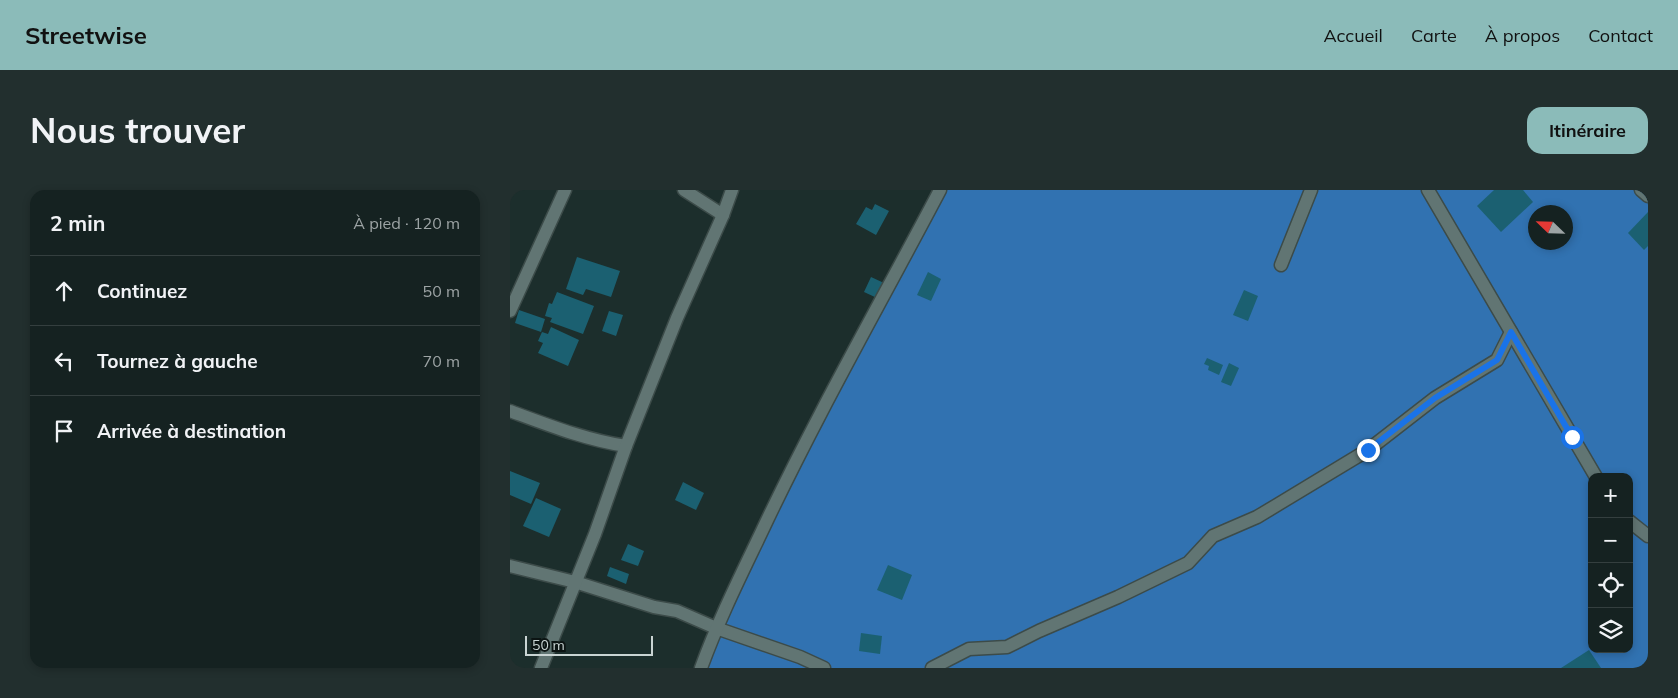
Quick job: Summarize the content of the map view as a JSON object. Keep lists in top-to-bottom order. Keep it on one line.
{"scale_bar":"50 m","north":"top left","page":{"header":"Streetwise","nav":["Accueil","Carte","À propos","Contact"],"buttons":"Itinéraire","title":"Nous trouver","heading":["2 min","À pied · 120 m"],"list":[["Continuez","50 m"],["Tournez à gauche","70 m"],"Arrivée à destination"],"map_buttons":["+","−"],"scale":"50 m"}}
